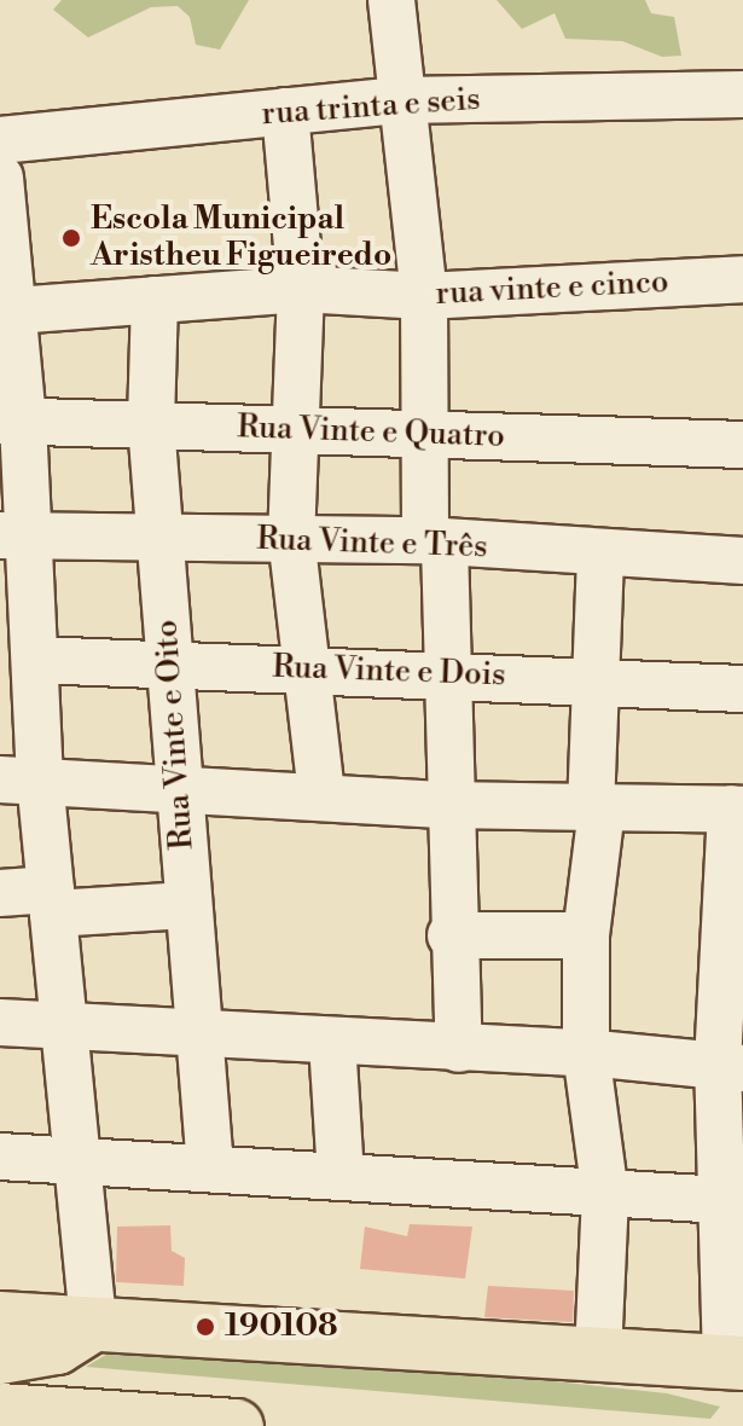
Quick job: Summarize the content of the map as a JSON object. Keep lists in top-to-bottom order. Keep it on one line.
{"streets":{"street":["rua trinta e seis","rua vinte e cinco","Rua Vinte e Quatro","Rua Vinte e Três","Rua Vinte e Dois","Rua Vinte e Oito"]},"crossings":[["rua vinte e cinco","Rua Vinte e Oito"],["Rua Vinte e Quatro","Rua Vinte e Oito"],["Rua Vinte e Três","Rua Vinte e Oito"],["Rua Vinte e Dois","Rua Vinte e Oito"]],"places":["Escola Municipal Aristheu Figueiredo","190108"]}
